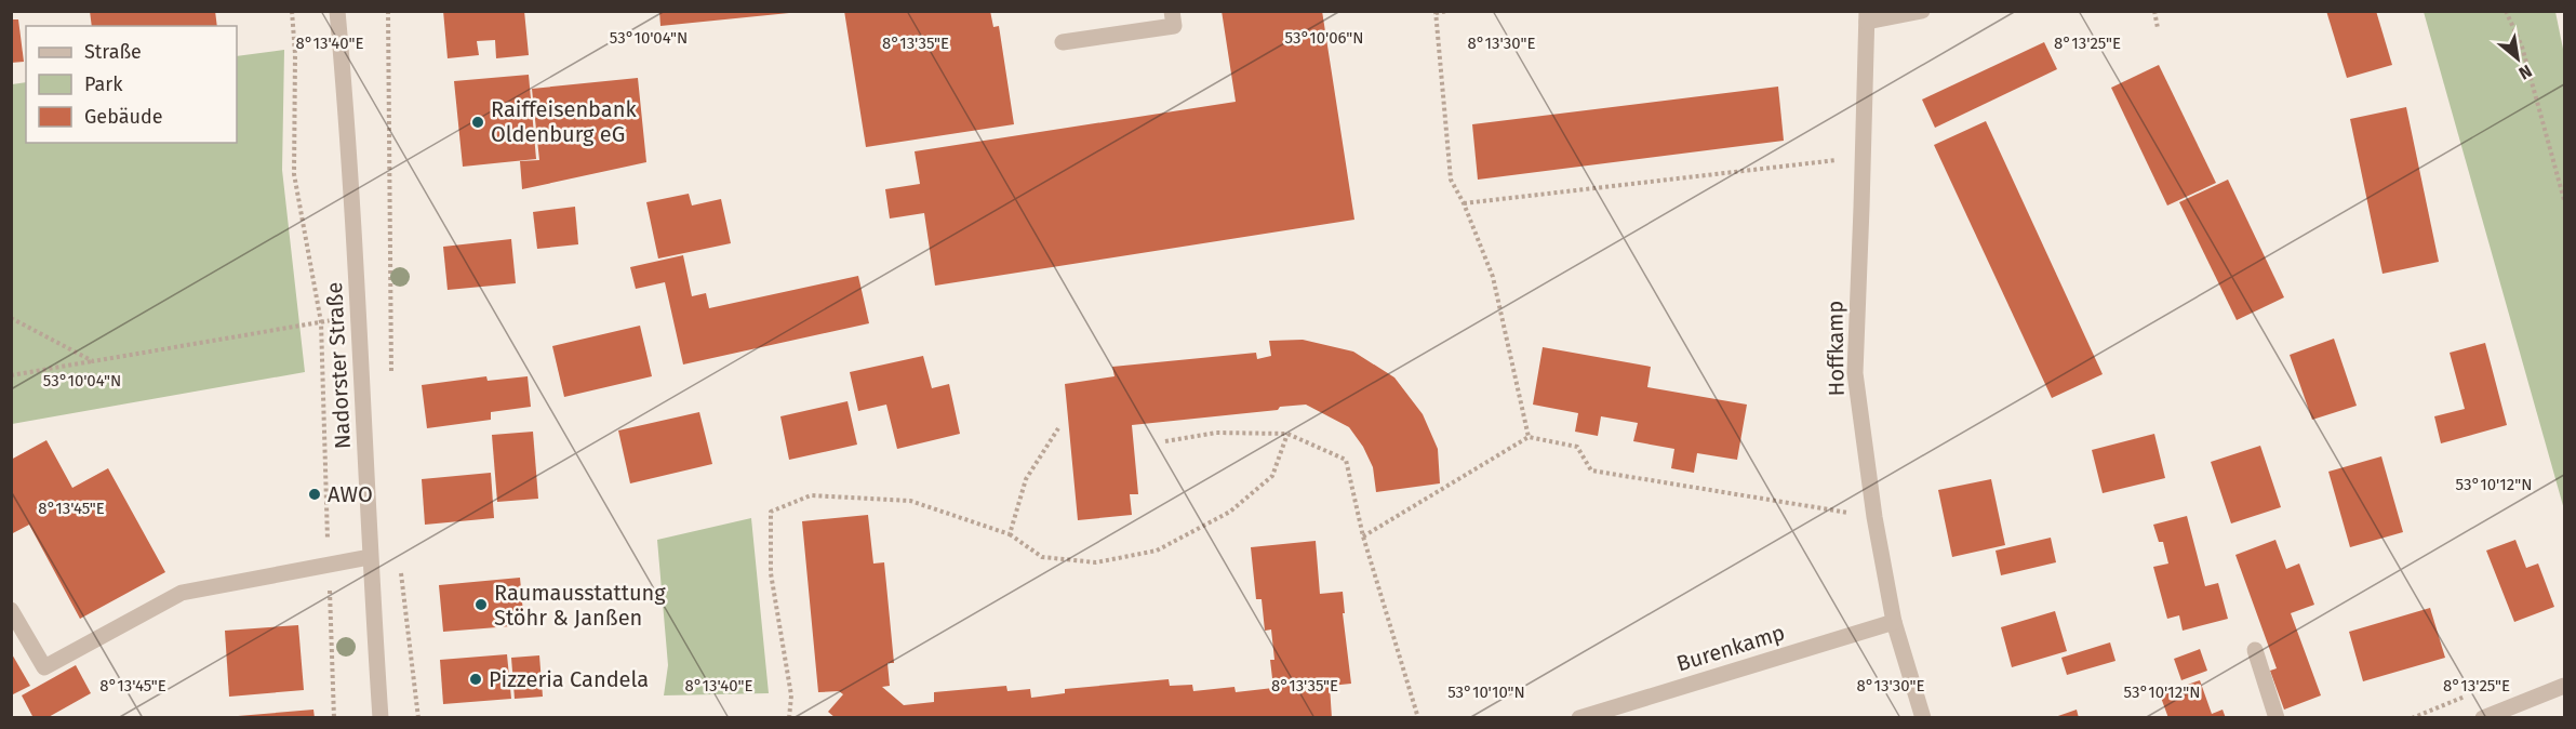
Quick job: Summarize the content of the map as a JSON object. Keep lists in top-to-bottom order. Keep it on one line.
{"streets":{"street":["Hoffkamp","Nadorster Straße","Burenkamp"]},"crossings":[["Hoffkamp","Burenkamp"]],"places":["Raiffeisenbank Oldenburg eG","AWO","Raumausstattung Stöhr & Janßen","Pizzeria Candela"],"legend":["Straße","Park","Gebäude"],"north":"bottom right","coordinates":["53°10'04\"N","53°10'06\"N","8°13'40\"E","8°13'35\"E","8°13'30\"E","8°13'25\"E","53°10'12\"N","8°13'45\"E","53°10'10\"N"]}
